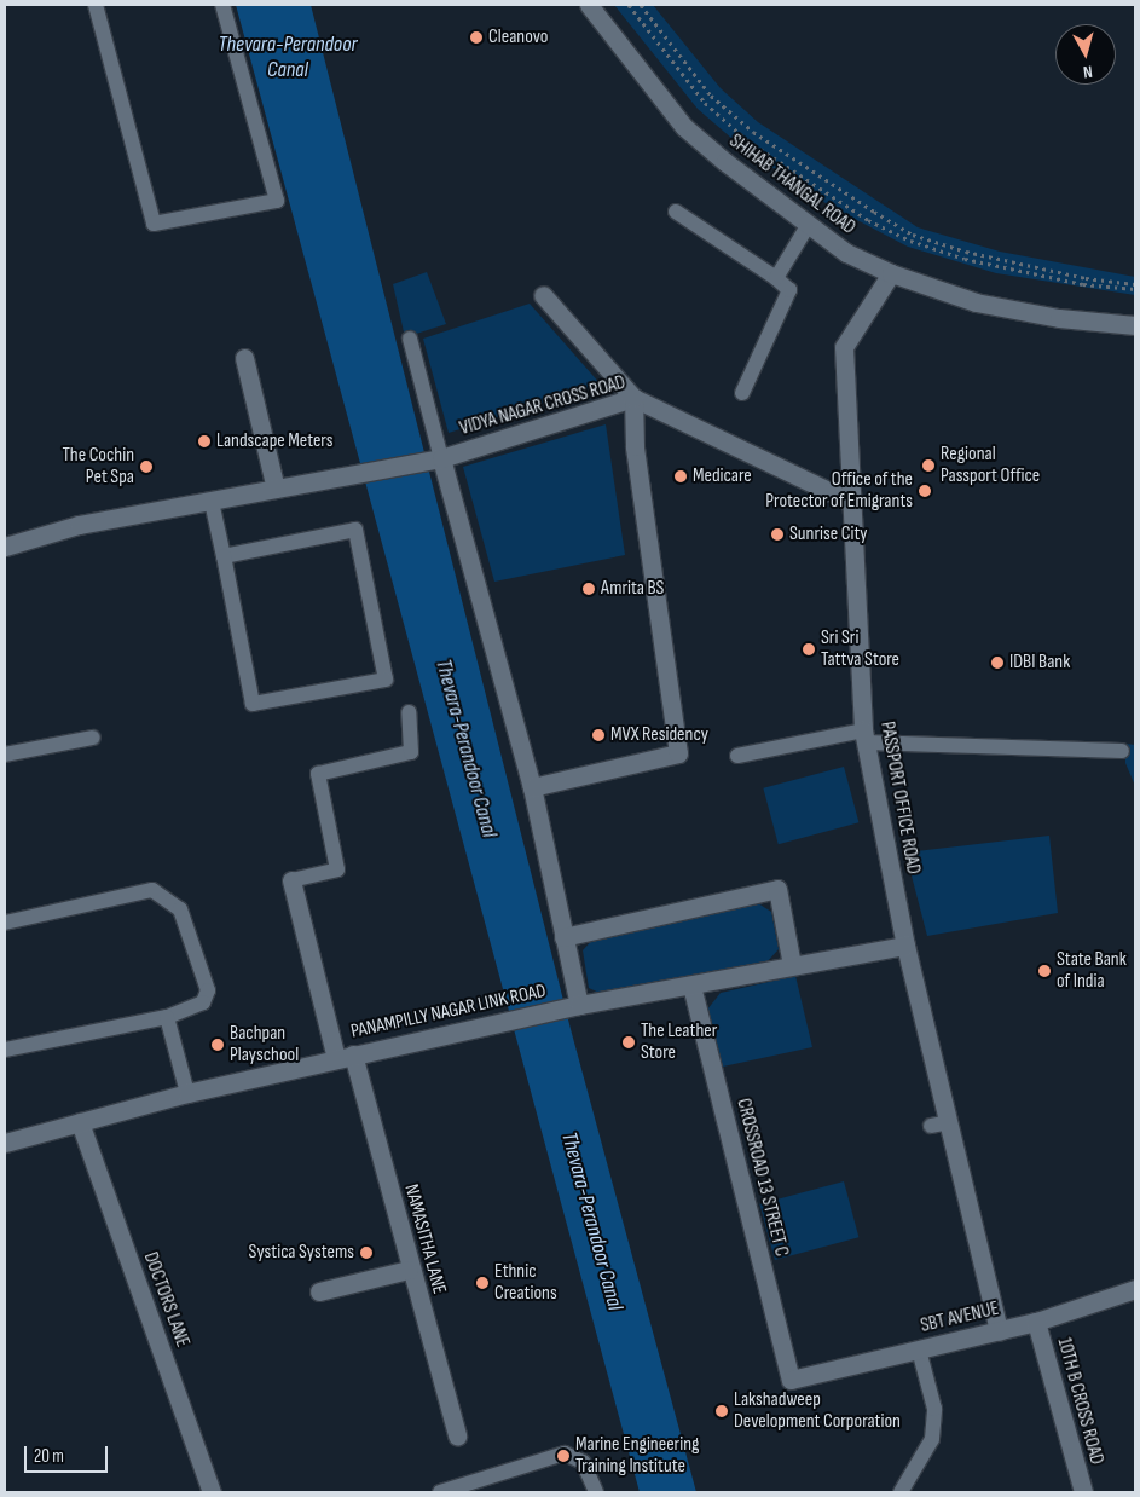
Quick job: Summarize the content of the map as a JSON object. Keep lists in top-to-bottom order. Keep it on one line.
{"streets":{"street":["SHIHAB THANGAL ROAD","VIDYA NAGAR CROSS ROAD","PASSPORT OFFICE ROAD","PANAMPILLY NAGAR LINK ROAD","CROSSROAD 13 STREET C","NAMASITHA LANE","DOCTORS LANE","SBT AVENUE","10TH B CROSS ROAD"]},"crossings":[["SHIHAB THANGAL ROAD","PASSPORT OFFICE ROAD"],["VIDYA NAGAR CROSS ROAD","PASSPORT OFFICE ROAD"],["PASSPORT OFFICE ROAD","PANAMPILLY NAGAR LINK ROAD"],["PASSPORT OFFICE ROAD","SBT AVENUE"],["PANAMPILLY NAGAR LINK ROAD","CROSSROAD 13 STREET C"],["PANAMPILLY NAGAR LINK ROAD","NAMASITHA LANE"],["PANAMPILLY NAGAR LINK ROAD","DOCTORS LANE"],["CROSSROAD 13 STREET C","SBT AVENUE"],["SBT AVENUE","10TH B CROSS ROAD"]],"water":["Thevara-Perandoor Canal"],"places":["Cleanovo","Landscape Meters","Regional Passport Office","The Cochin Pet Spa","Medicare","Office of the Protector of Emigrants","Sunrise City","Amrita BS","Sri Sri Tattva Store","IDBI Bank","MVX Residency","State Bank of India","The Leather Store","Bachpan Playschool","Systica Systems","Ethnic Creations","Lakshadweep Development Corporation","Marine Engineering Training Institute"],"scale_bar":"20 m","north":"bottom"}
